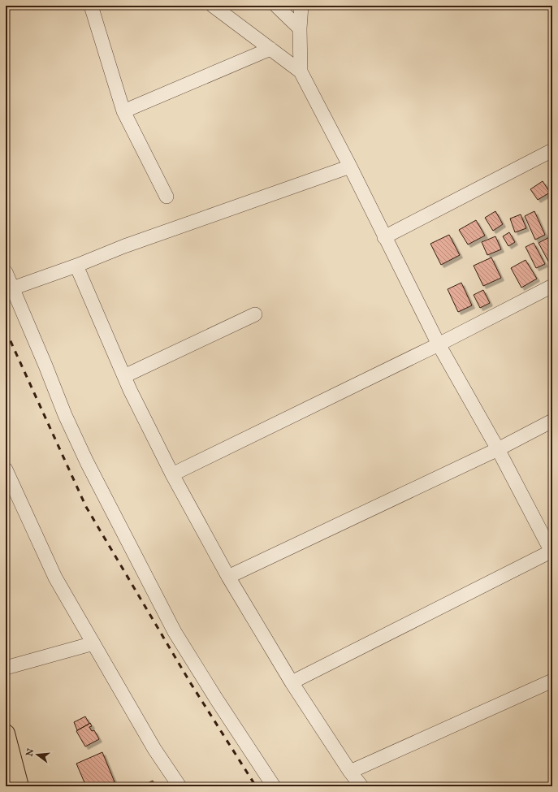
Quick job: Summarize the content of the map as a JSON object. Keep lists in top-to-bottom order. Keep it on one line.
{"north":"left"}
